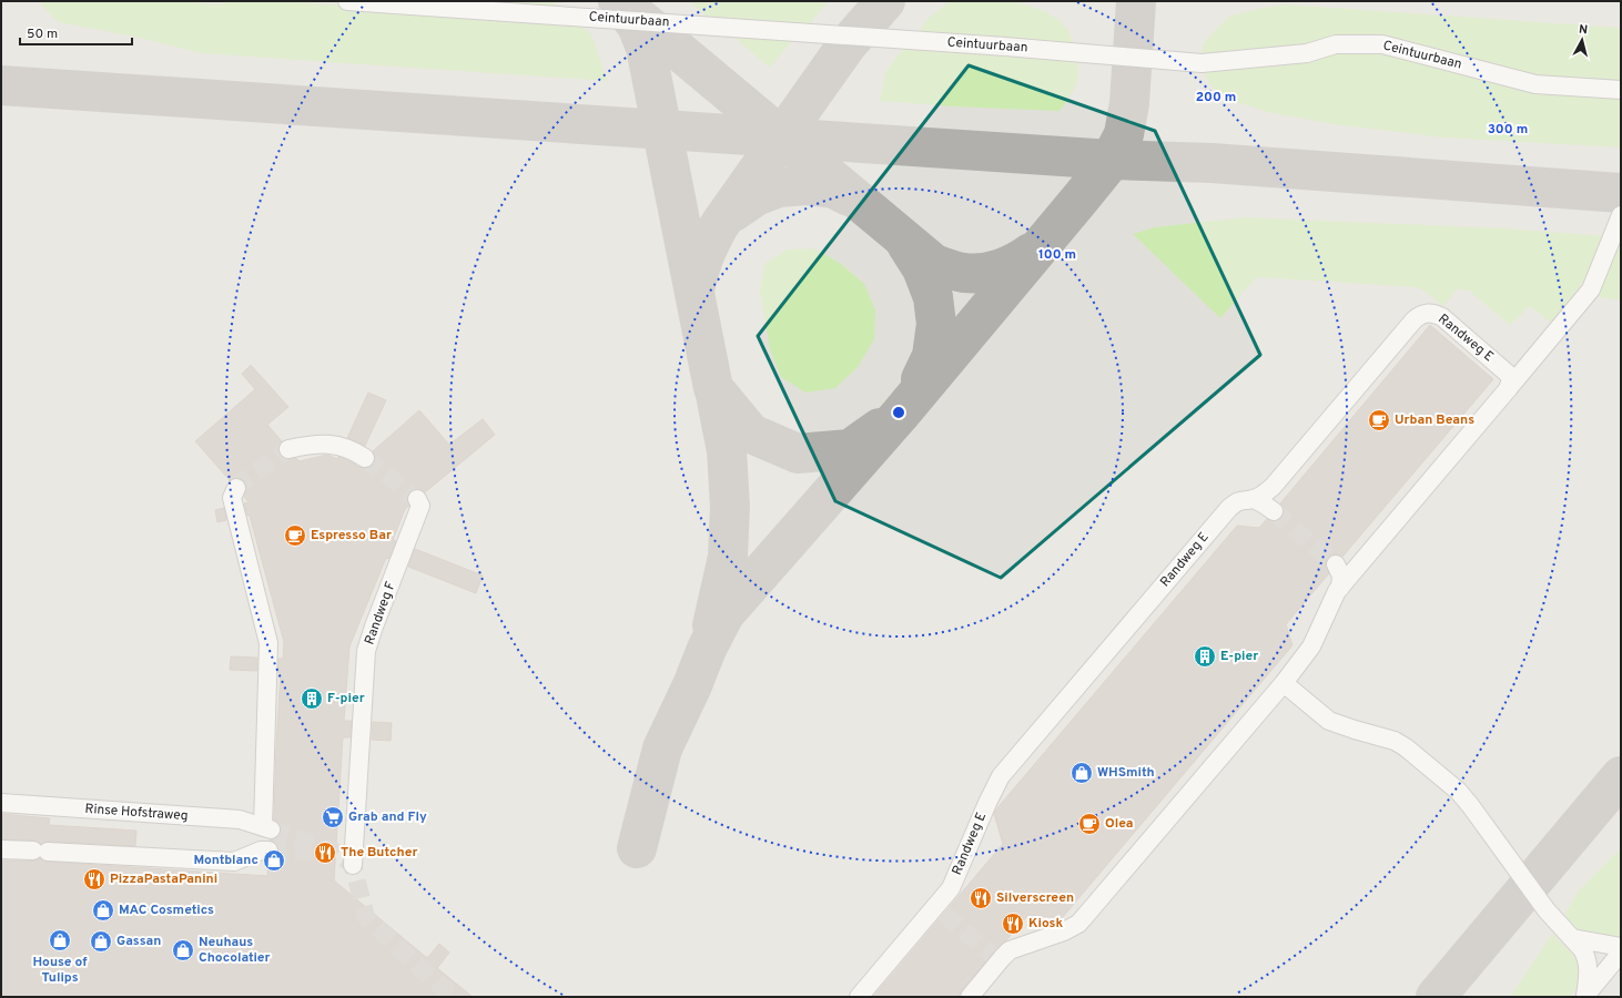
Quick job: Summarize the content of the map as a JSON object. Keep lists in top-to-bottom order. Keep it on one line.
{"streets":{"lane":["Ceintuurbaan","Randweg E","Randweg F","Rinse Hofstraweg"]},"places":{"cafe":["Urban Beans","Espresso Bar","Olea"],"building":["E-pier","F-pier"],"shop":["WHSmith","Montblanc","MAC Cosmetics","House of Tulips","Gassan","Neuhaus Chocolatier"],"supermarket":["Grab and Fly"],"restaurant":["The Butcher","PizzaPastaPanini","Silverscreen","Kiosk"]},"scale_bar":"50 m","north":"top","rings":["200 m","300 m","100 m"]}
